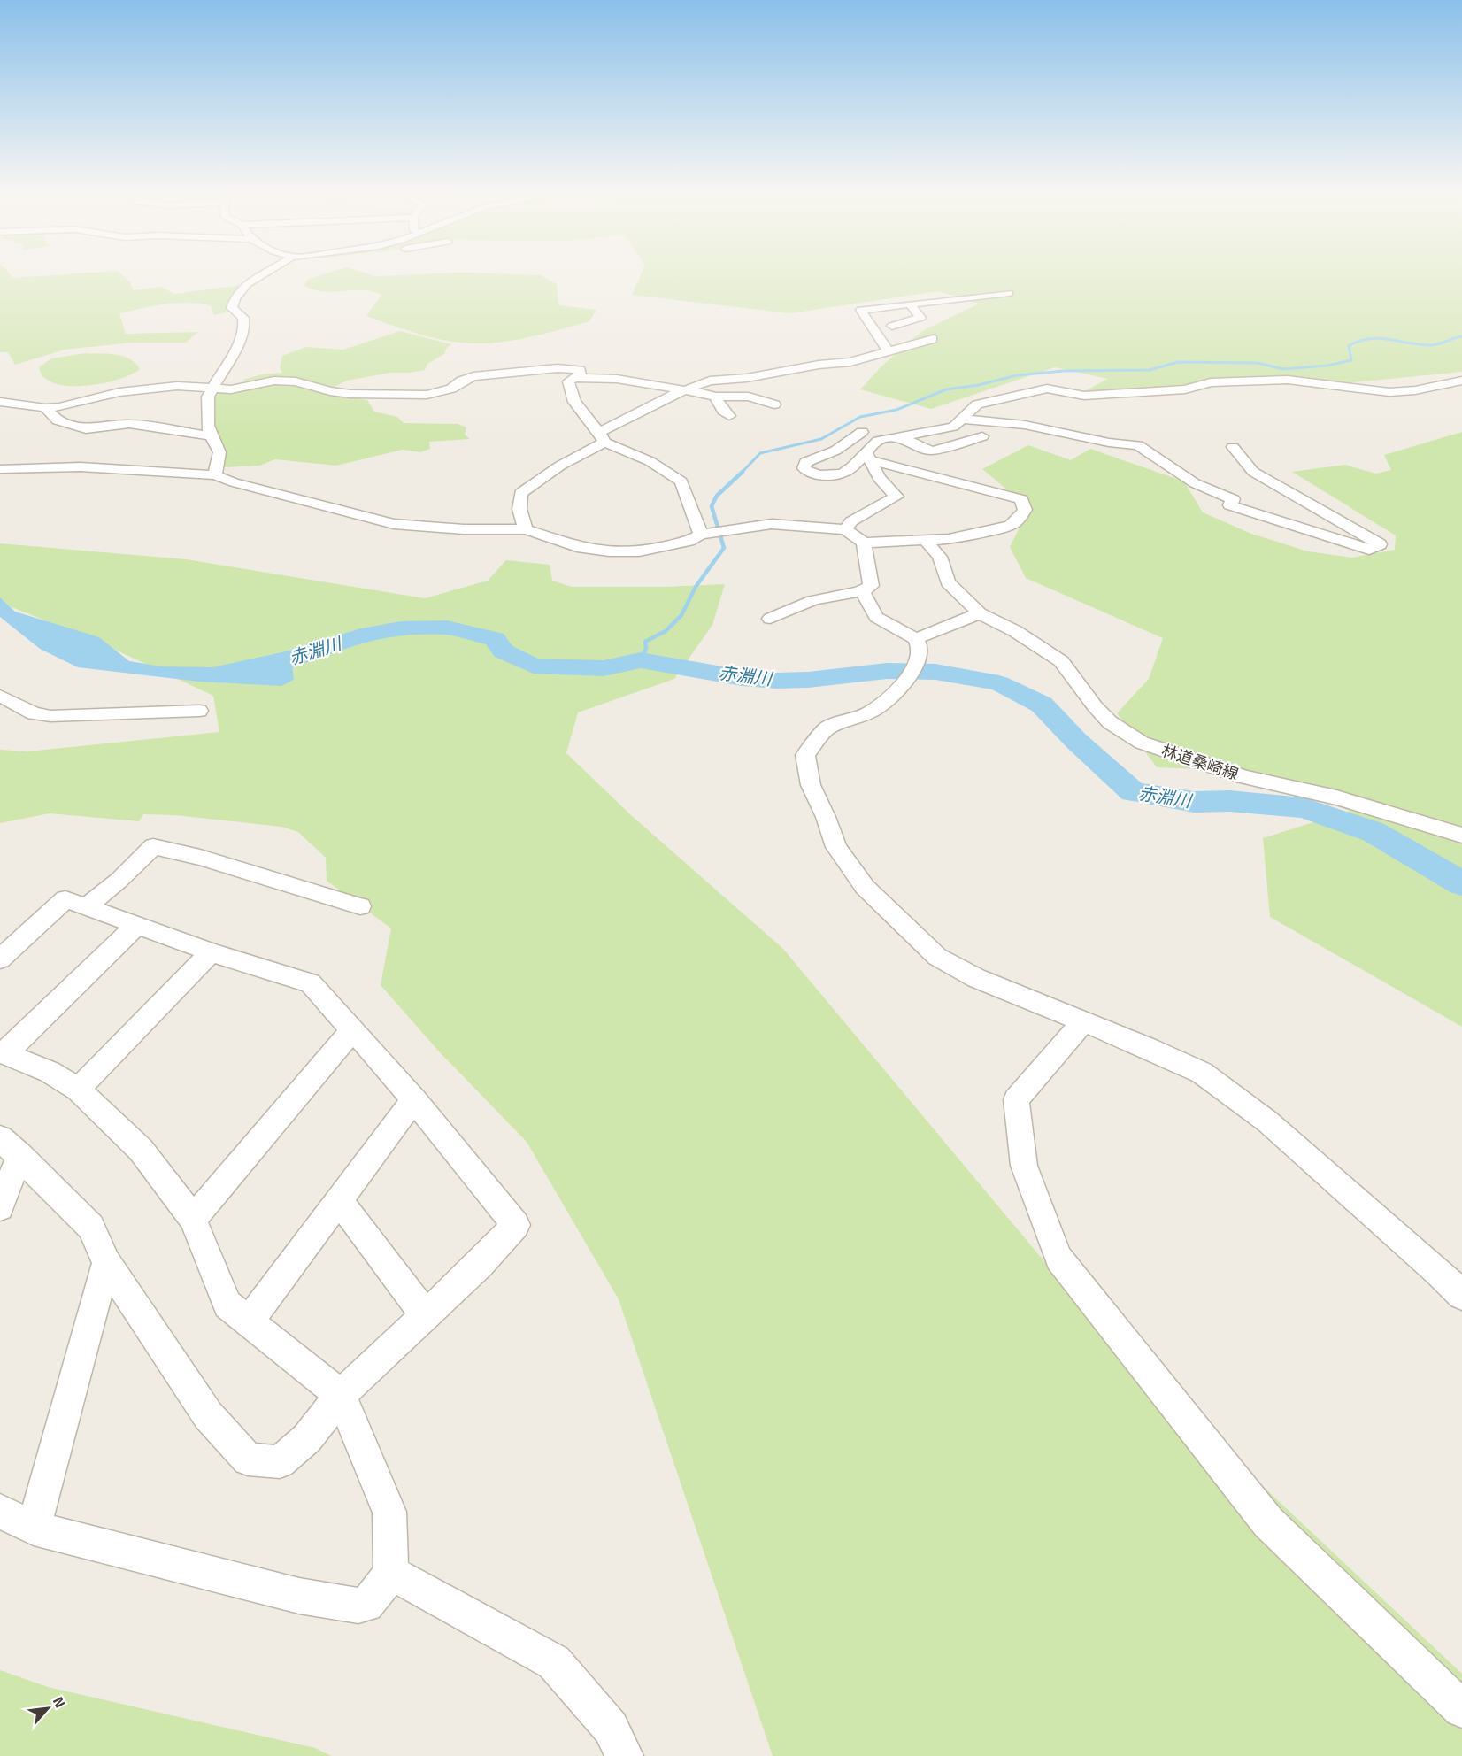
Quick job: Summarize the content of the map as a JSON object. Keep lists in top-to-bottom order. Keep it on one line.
{"streets":{"street":["林道桑崎線"]},"water":["赤淵川"],"north":"top right"}
